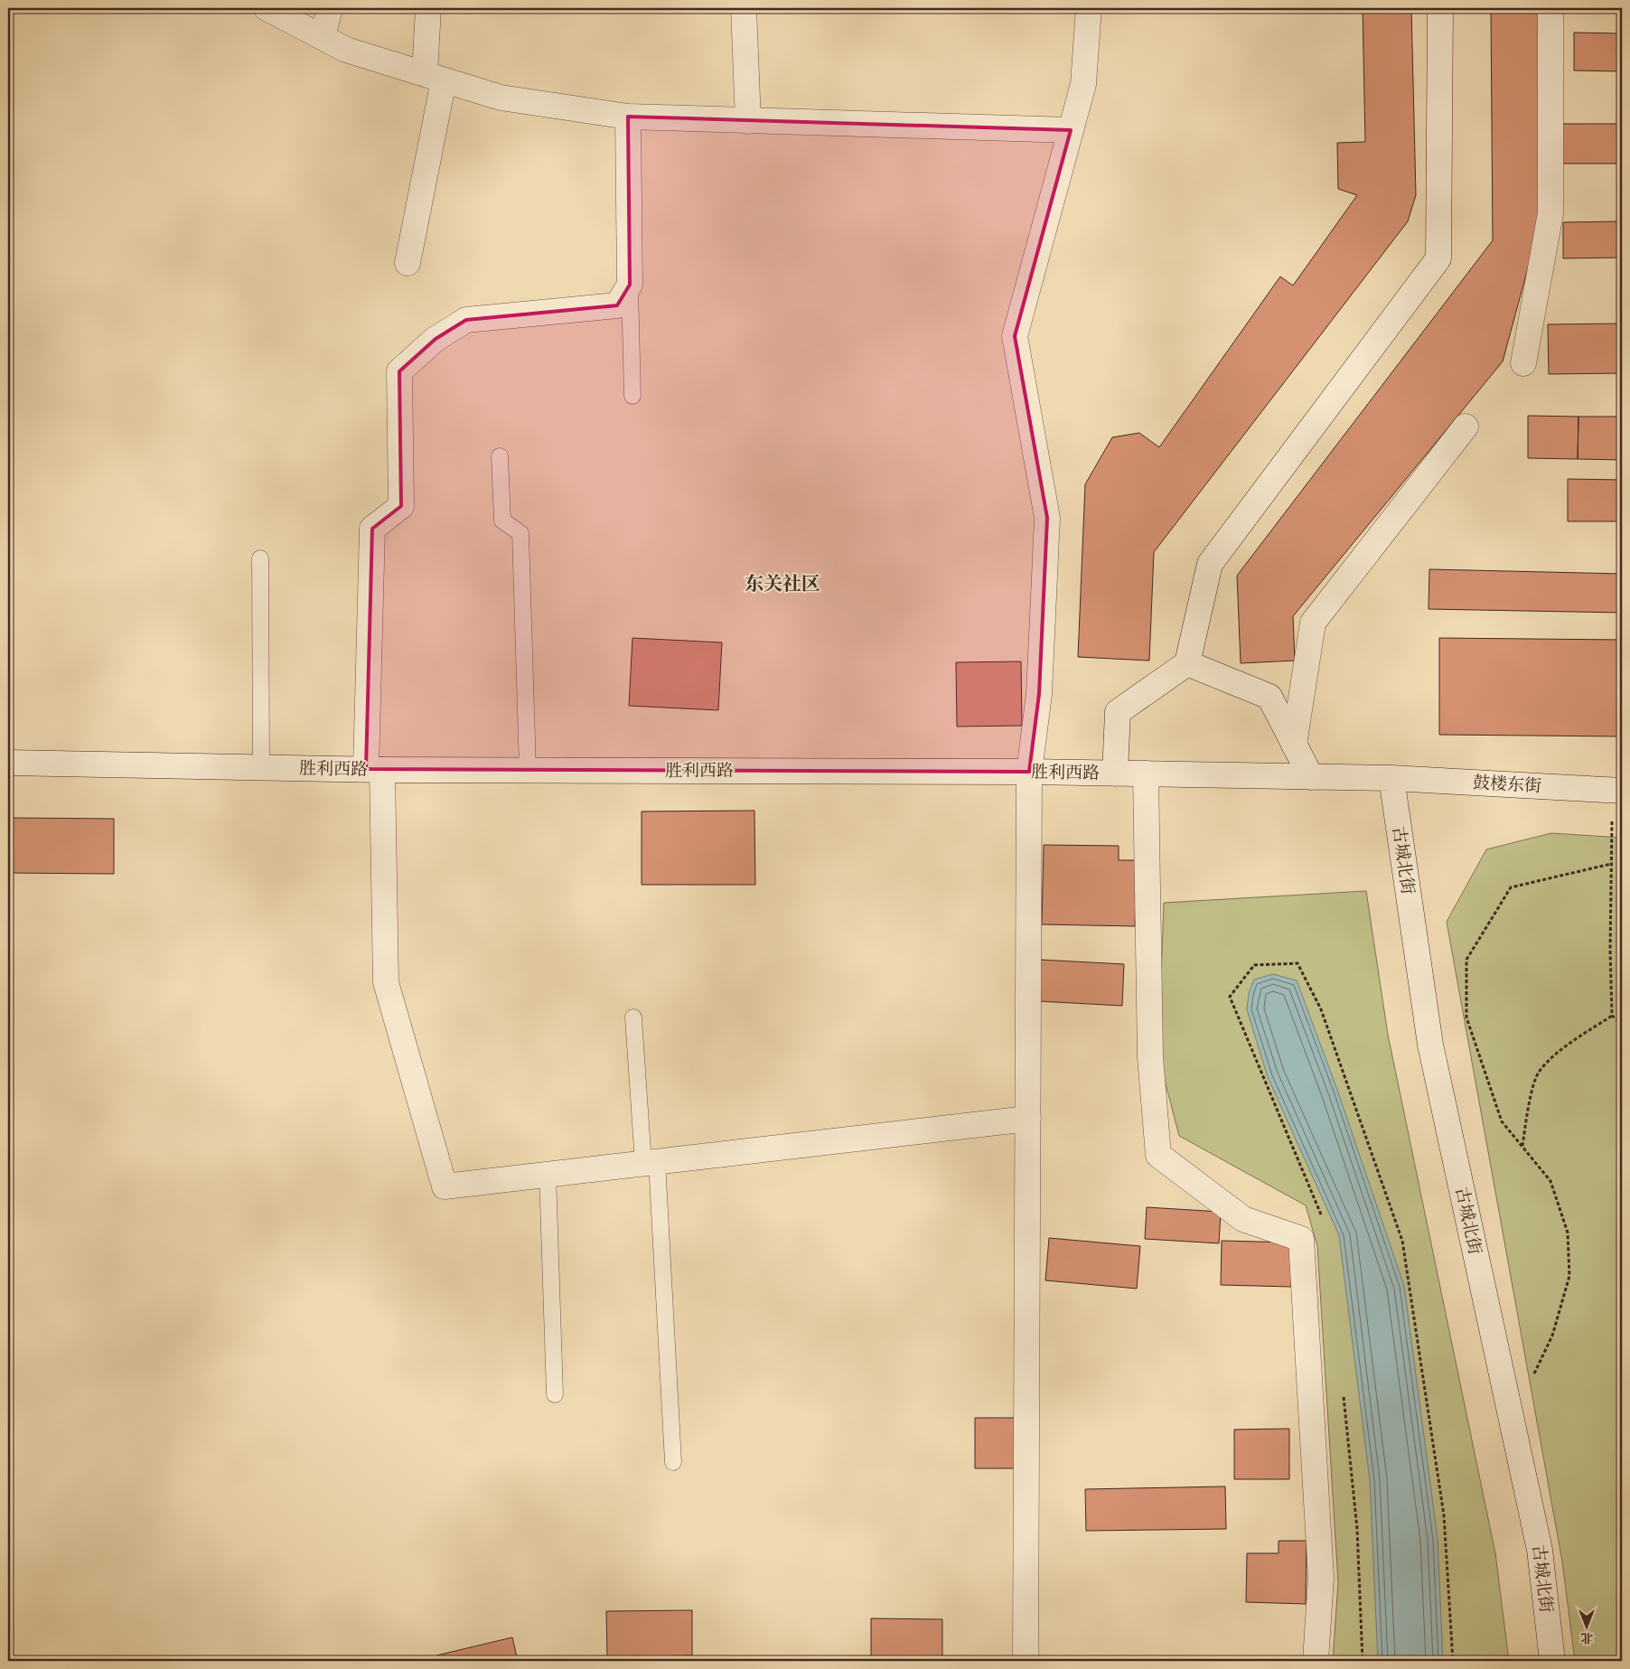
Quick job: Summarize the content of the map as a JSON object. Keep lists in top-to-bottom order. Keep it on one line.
{"streets":{"street":["胜利西路","鼓楼东街","古城北街"]},"crossings":[["胜利西路","鼓楼东街"],["胜利西路","古城北街"],["鼓楼东街","古城北街"]],"districts":["东关社区"],"north":"bottom"}
